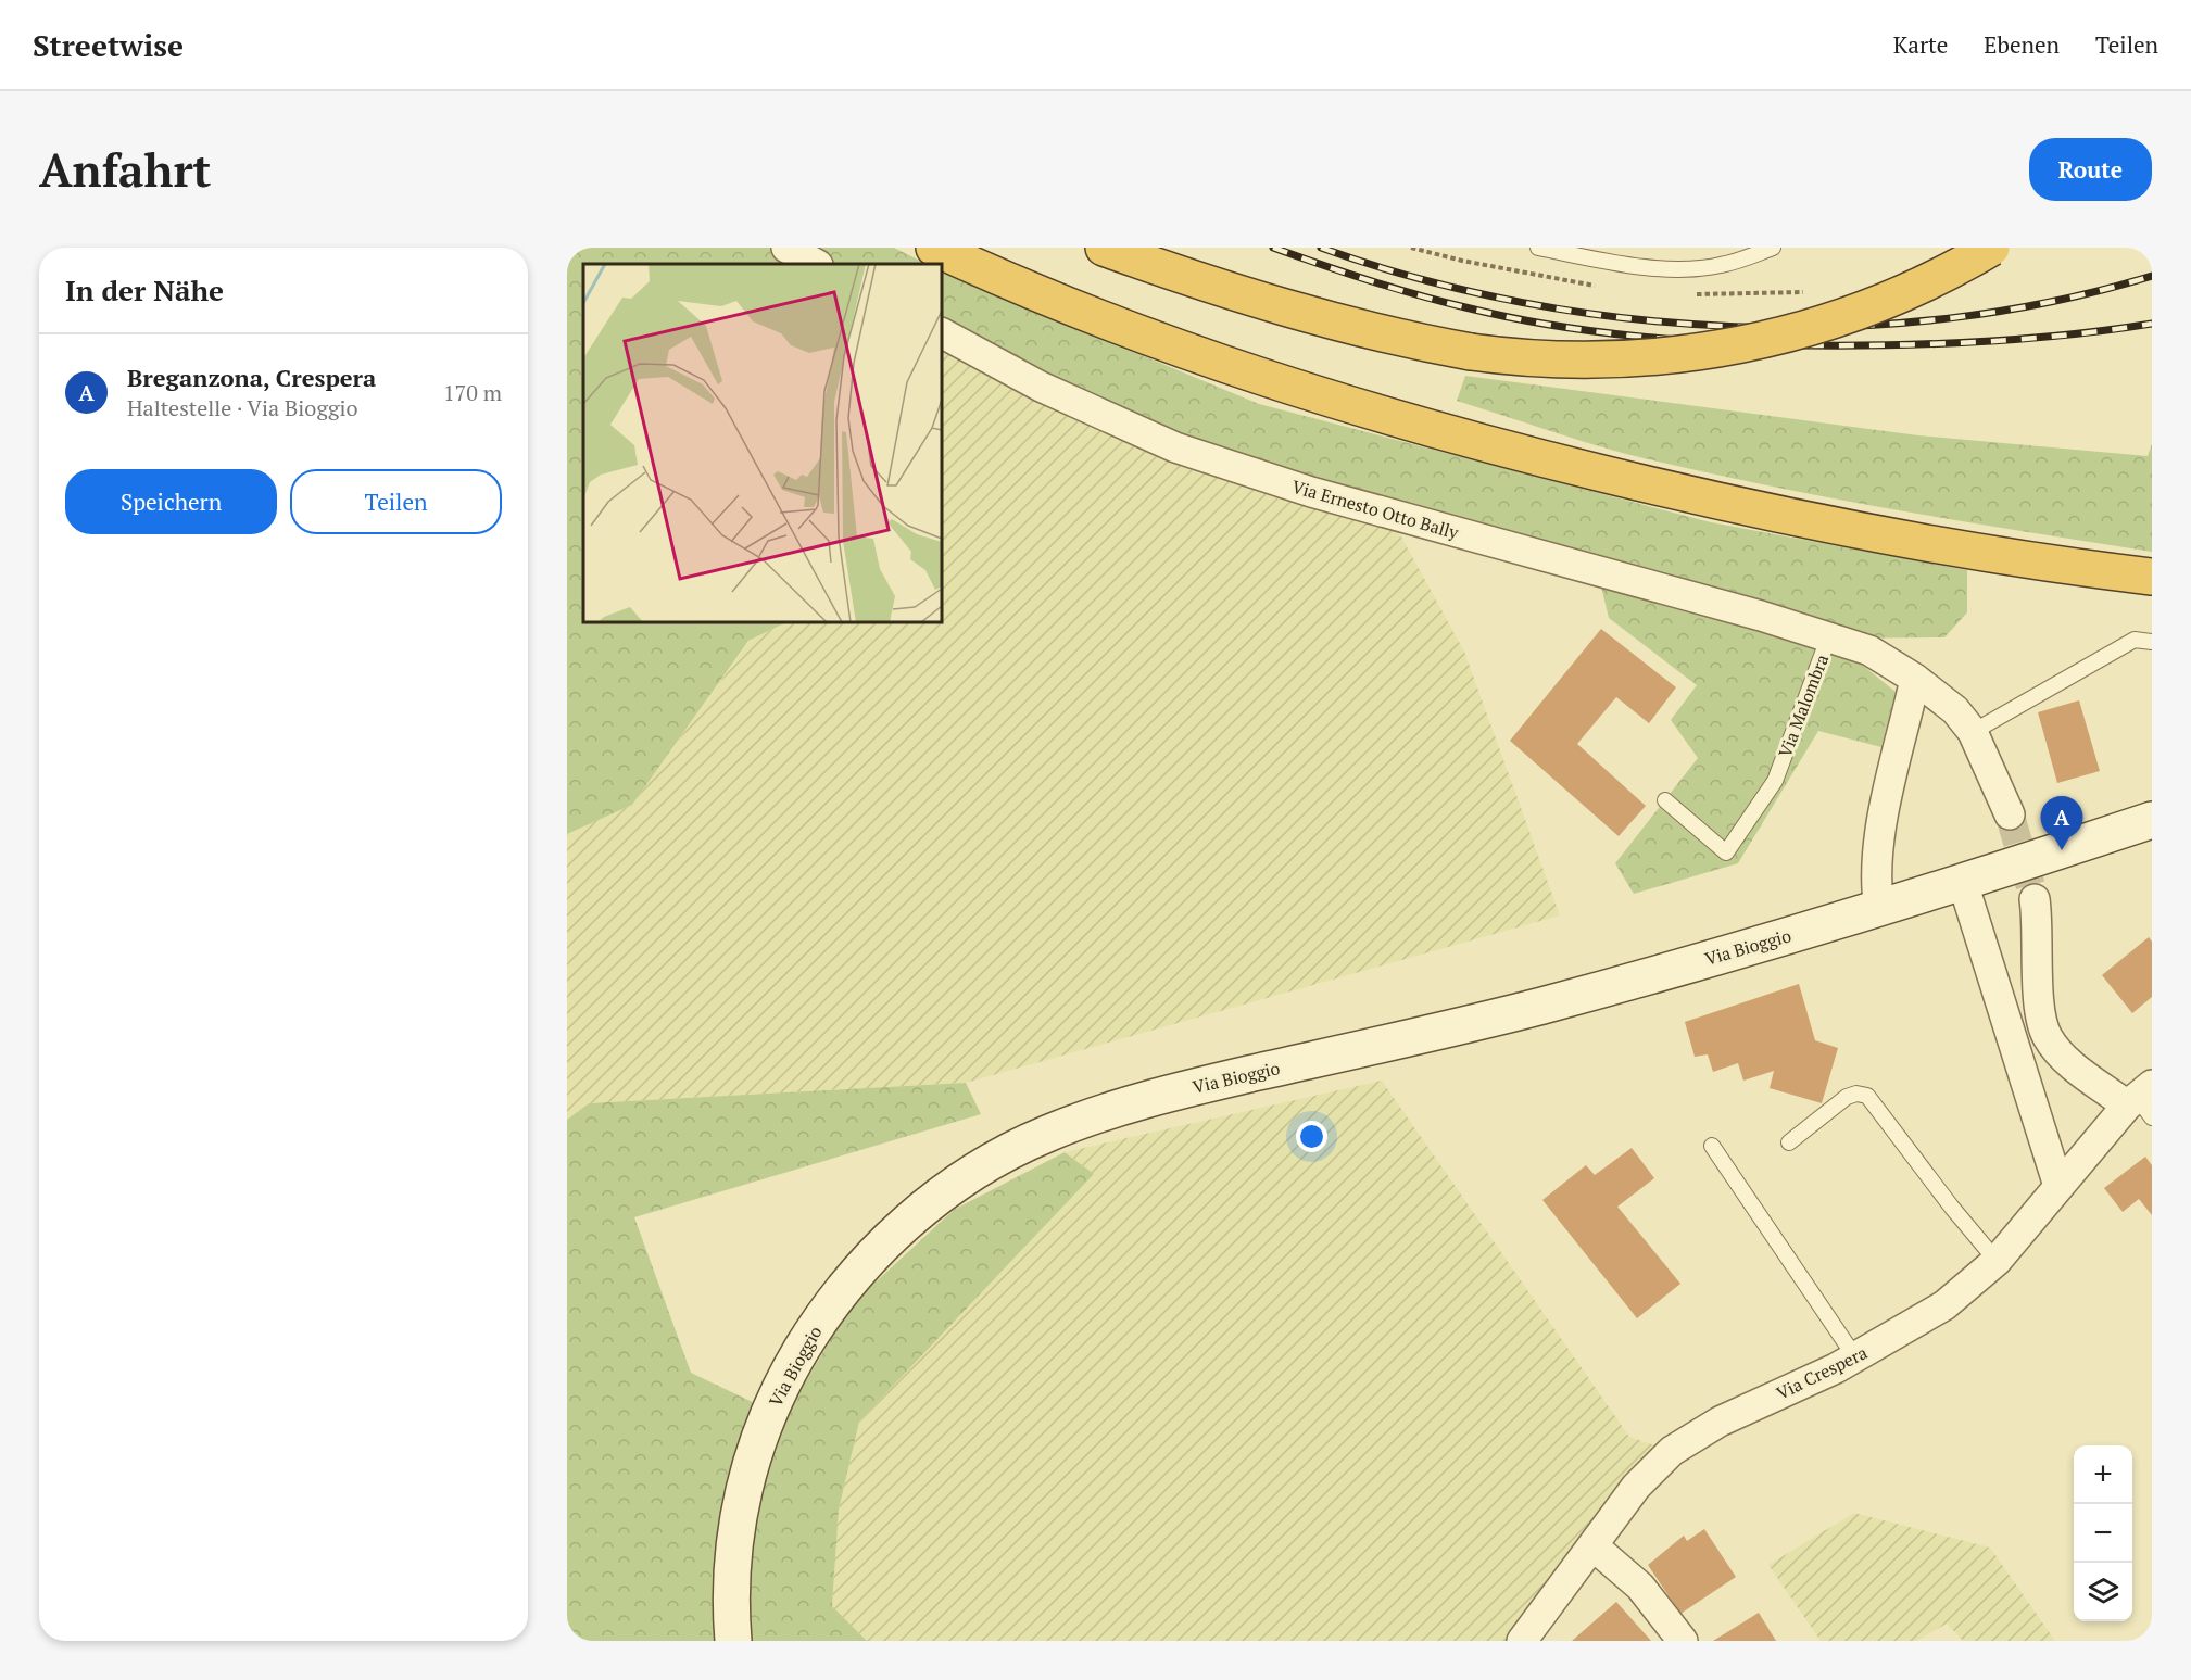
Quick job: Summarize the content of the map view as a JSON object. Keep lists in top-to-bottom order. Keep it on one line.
{"streets":{"main road":["Via Bioggio"],"street":["Via Ernesto Otto Bally","Via Malombra","Via Crespera"]},"crossings":[["Via Ernesto Otto Bally","Via Malombra"]],"page":{"header":"Streetwise","nav":["Karte","Ebenen","Teilen"],"buttons":["Route",["Speichern","Teilen"]],"title":"Anfahrt","heading":"In der Nähe","list":[{"mark":"A","name":"Breganzona, Crespera","note":"Haltestelle · Via Bioggio","value":"170 m"}],"pins":"A","map_buttons":["+","−"]}}
